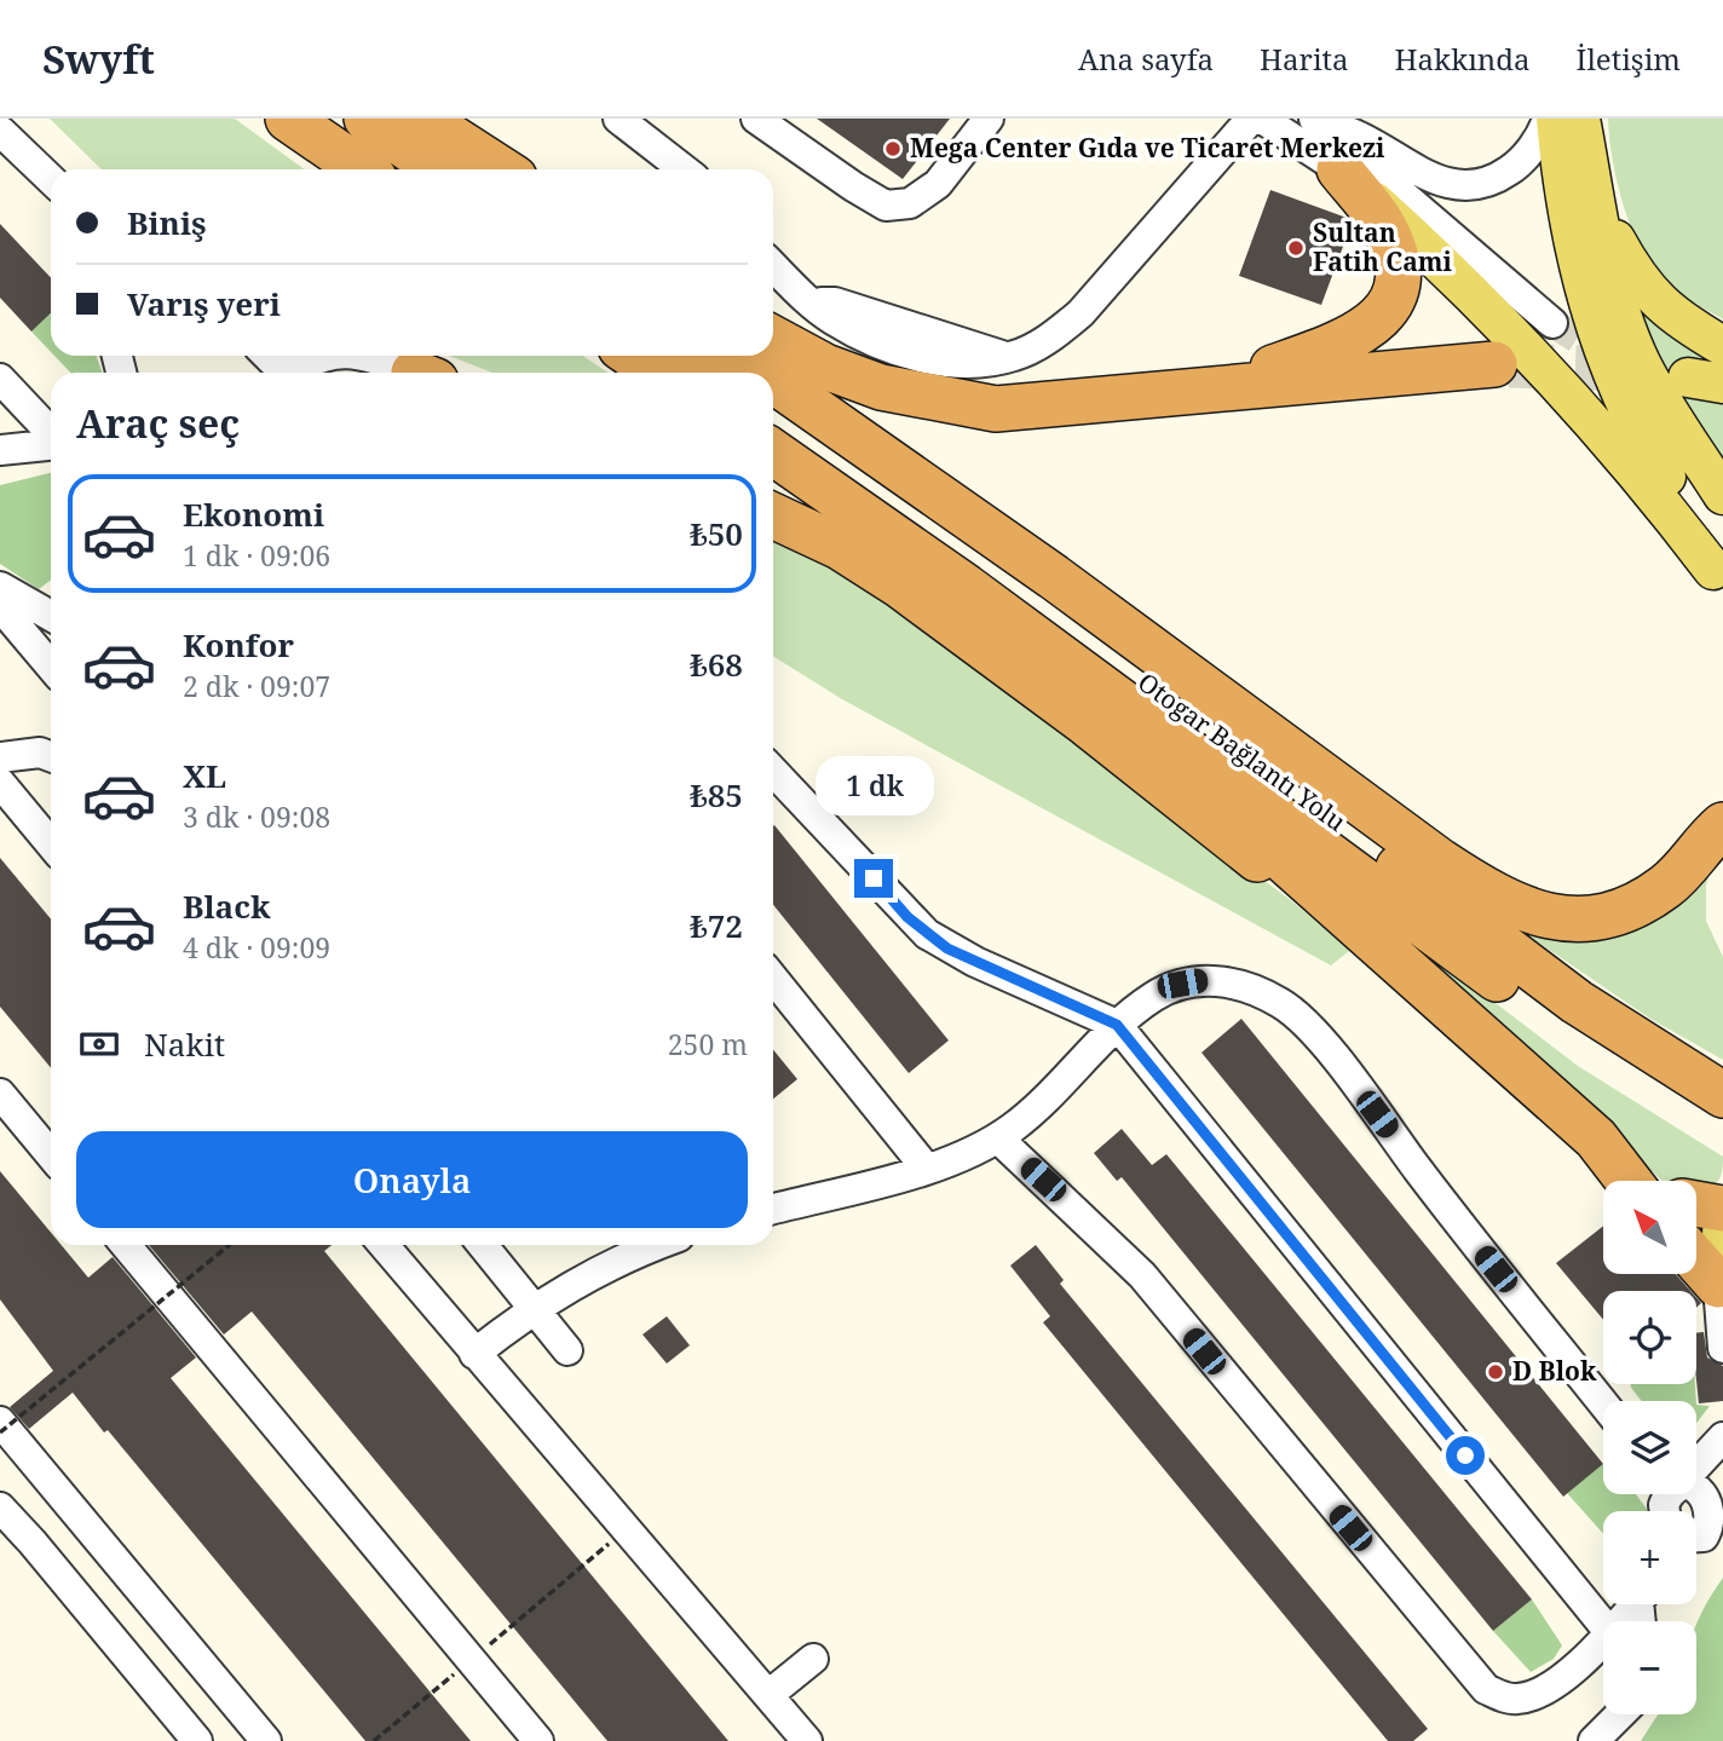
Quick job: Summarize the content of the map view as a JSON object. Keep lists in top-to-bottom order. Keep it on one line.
{"streets":{"highway":["Otogar Bağlantı Yolu"]},"places":["Mega Center Gıda ve Ticaret Merkezi","Sultan Fatih Cami","D Blok"],"north":"top left","page":{"header":"Swyft","nav":["Ana sayfa","Harita","Hakkında","İletişim"],"banner":["Biniş","Varış yeri"],"heading":"Araç seç","list":[{"name":"Ekonomi","note":"1 dk · 09:06","value":"₺50"},{"name":"Konfor","note":"2 dk · 09:07","value":"₺68"},{"name":"XL","note":"3 dk · 09:08","value":"₺85"},{"name":"Black","note":"4 dk · 09:09","value":"₺72"}],"bubble":"1 dk","pay":["Nakit","250 m"],"buttons":"Onayla","map_buttons":["+","−"]}}
